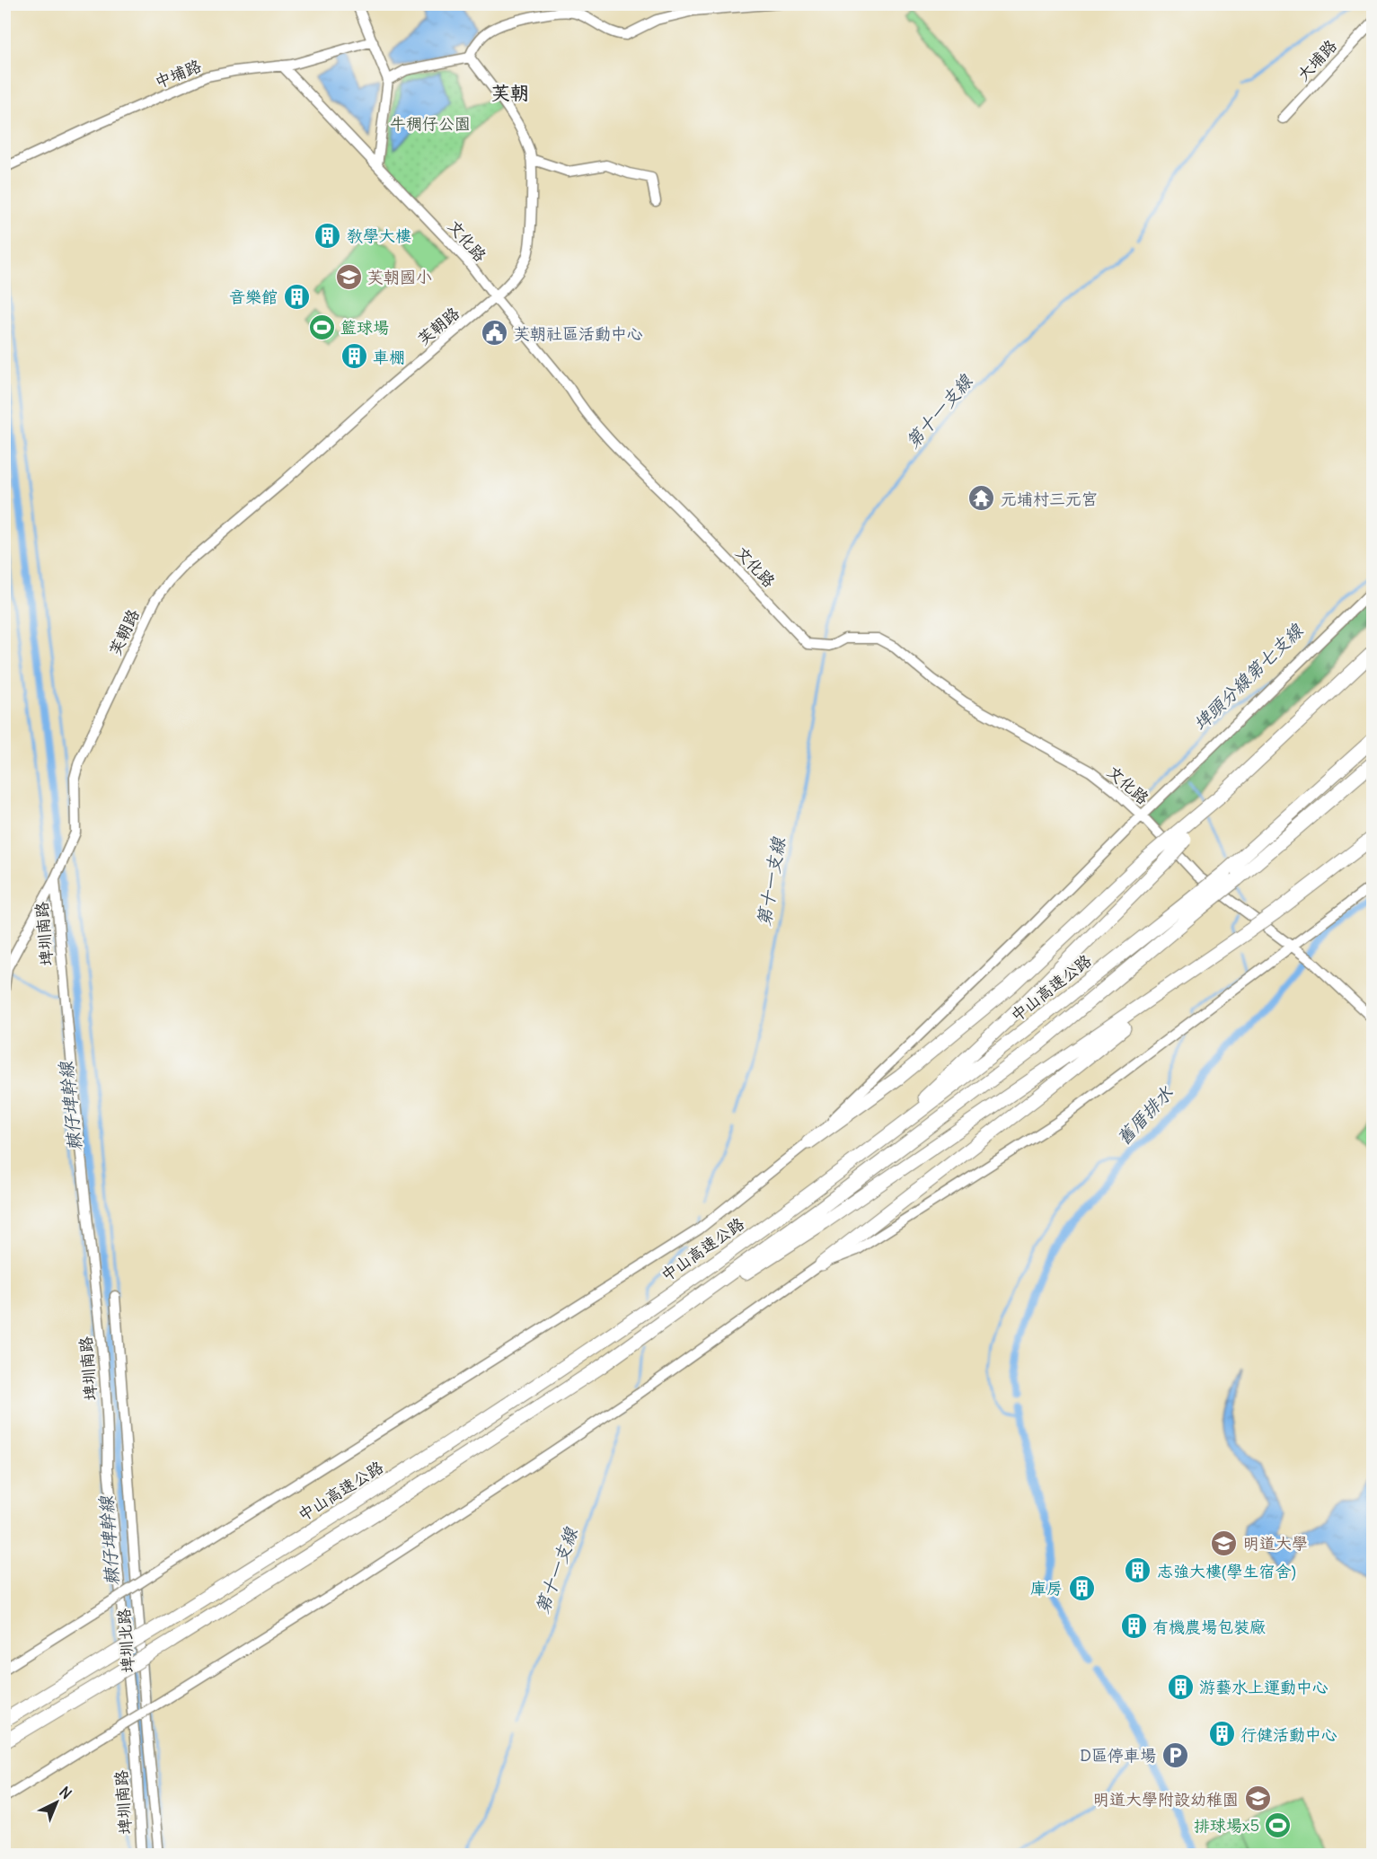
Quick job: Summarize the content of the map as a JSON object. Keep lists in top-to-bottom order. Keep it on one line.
{"streets":{"highway":["中山高速公路"],"street":["大埔路","中埔路","文化路","芙朝路","埤圳南路","埤圳北路"]},"crossings":[["中埔路","文化路"],["文化路","芙朝路"],["芙朝路","埤圳南路"]],"districts":["芙朝"],"water":["第十一支線","埤頭分線第七支線","棘仔埤幹線","舊厝排水"],"parks":["牛稠仔公園"],"places":{"building":["教學大樓","音樂館","車棚","志強大樓(學生宿舍)","庫房","有機農場包裝廠","游藝水上運動中心","行健活動中心"],"school or university":["芙朝國小","明道大學","明道大學附設幼稚園"],"sports":["籃球場","排球場x5"],"public building":["芙朝社區活動中心"],"temple":["元埔村三元宮"],"parking":["D區停車場"]},"north":"top right"}
